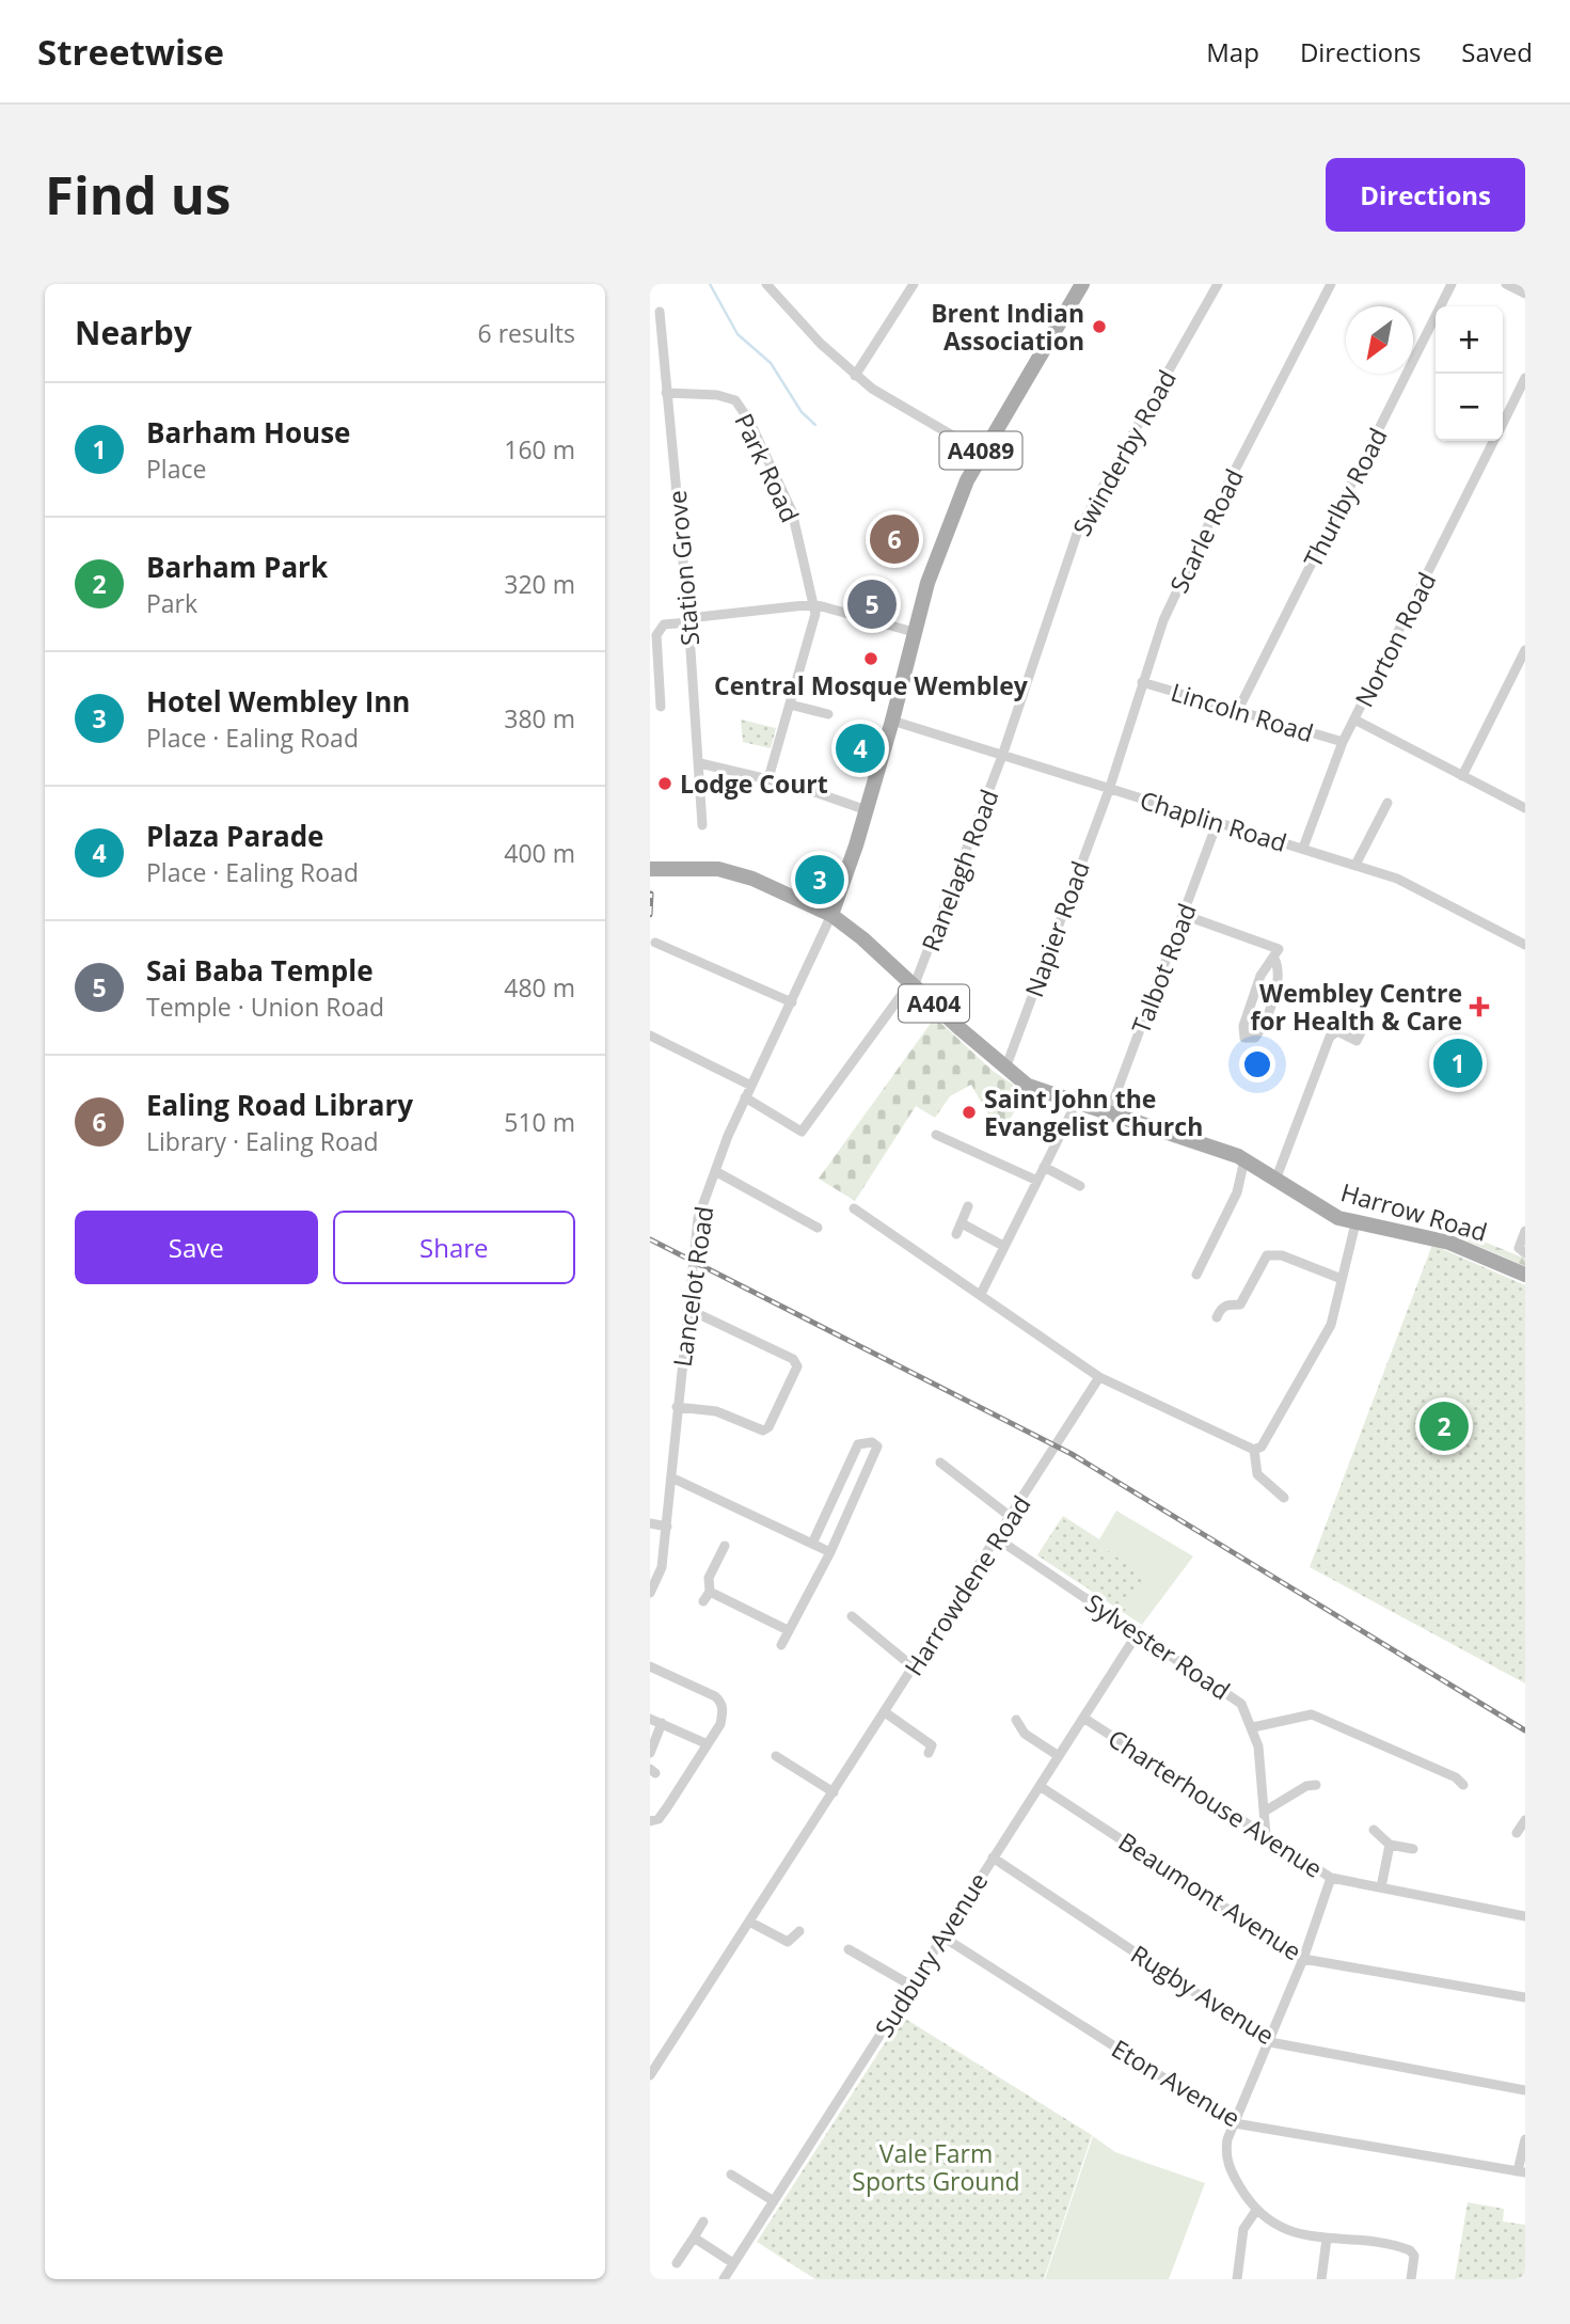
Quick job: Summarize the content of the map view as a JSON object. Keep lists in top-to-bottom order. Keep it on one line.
{"streets":{"main road":["A4089","A404","Harrow Road"],"street":["Swinderby Road","Park Road","Thurlby Road","Scarle Road","Station Grove","Norton Road","Lincoln Road","Chaplin Road","Ranelagh Road","Napier Road","Talbot Road","Lancelot Road","Harrowdene Road","Sylvester Road","Charterhouse Avenue","Beaumont Avenue","Sudbury Avenue","Rugby Avenue","Eton Avenue"]},"crossings":[["A4089","Chaplin Road"],["A4089","A404"],["A4089","Lancelot Road"],["Swinderby Road","Chaplin Road"],["Swinderby Road","Ranelagh Road"],["Park Road","Station Grove"],["Thurlby Road","Lincoln Road"],["Scarle Road","Lincoln Road"],["Scarle Road","Chaplin Road"],["Scarle Road","Napier Road"],["Norton Road","Lincoln Road"],["Norton Road","Chaplin Road"],["Chaplin Road","Ranelagh Road"],["Chaplin Road","Napier Road"],["Chaplin Road","Talbot Road"],["Ranelagh Road","A404"],["Ranelagh Road","Lancelot Road"],["Napier Road","A404"],["Napier Road","Harrow Road"],["Talbot Road","Harrow Road"],["A404","Harrow Road"],["A404","Lancelot Road"],["Harrowdene Road","Sylvester Road"],["Sylvester Road","Charterhouse Avenue"],["Sylvester Road","Sudbury Avenue"],["Charterhouse Avenue","Sudbury Avenue"],["Beaumont Avenue","Sudbury Avenue"],["Sudbury Avenue","Rugby Avenue"],["Sudbury Avenue","Eton Avenue"]],"parks":["Vale Farm Sports Ground"],"places":{"other":["Brent Indian Association","Central Mosque Wembley","Lodge Court","Saint John the Evangelist Church"],"health":["Wembley Centre for Health & Care"]},"north":"bottom left","page":{"header":"Streetwise","nav":["Map","Directions","Saved"],"buttons":["Directions",["Save","Share"]],"title":"Find us","heading":["Nearby","6 results"],"map_buttons":["+","−"],"list":[{"mark":"1","name":"Barham House","note":"Place","value":"160 m"},{"mark":"2","name":"Barham Park","note":"Park","value":"320 m"},{"mark":"3","name":"Hotel Wembley Inn","note":"Place · Ealing Road","value":"380 m"},{"mark":"4","name":"Plaza Parade","note":"Place · Ealing Road","value":"400 m"},{"mark":"5","name":"Sai Baba Temple","note":"Temple · Union Road","value":"480 m"},{"mark":"6","name":"Ealing Road Library","note":"Library · Ealing Road","value":"510 m"}],"pins":["6","5","4","3","1","2"]}}
